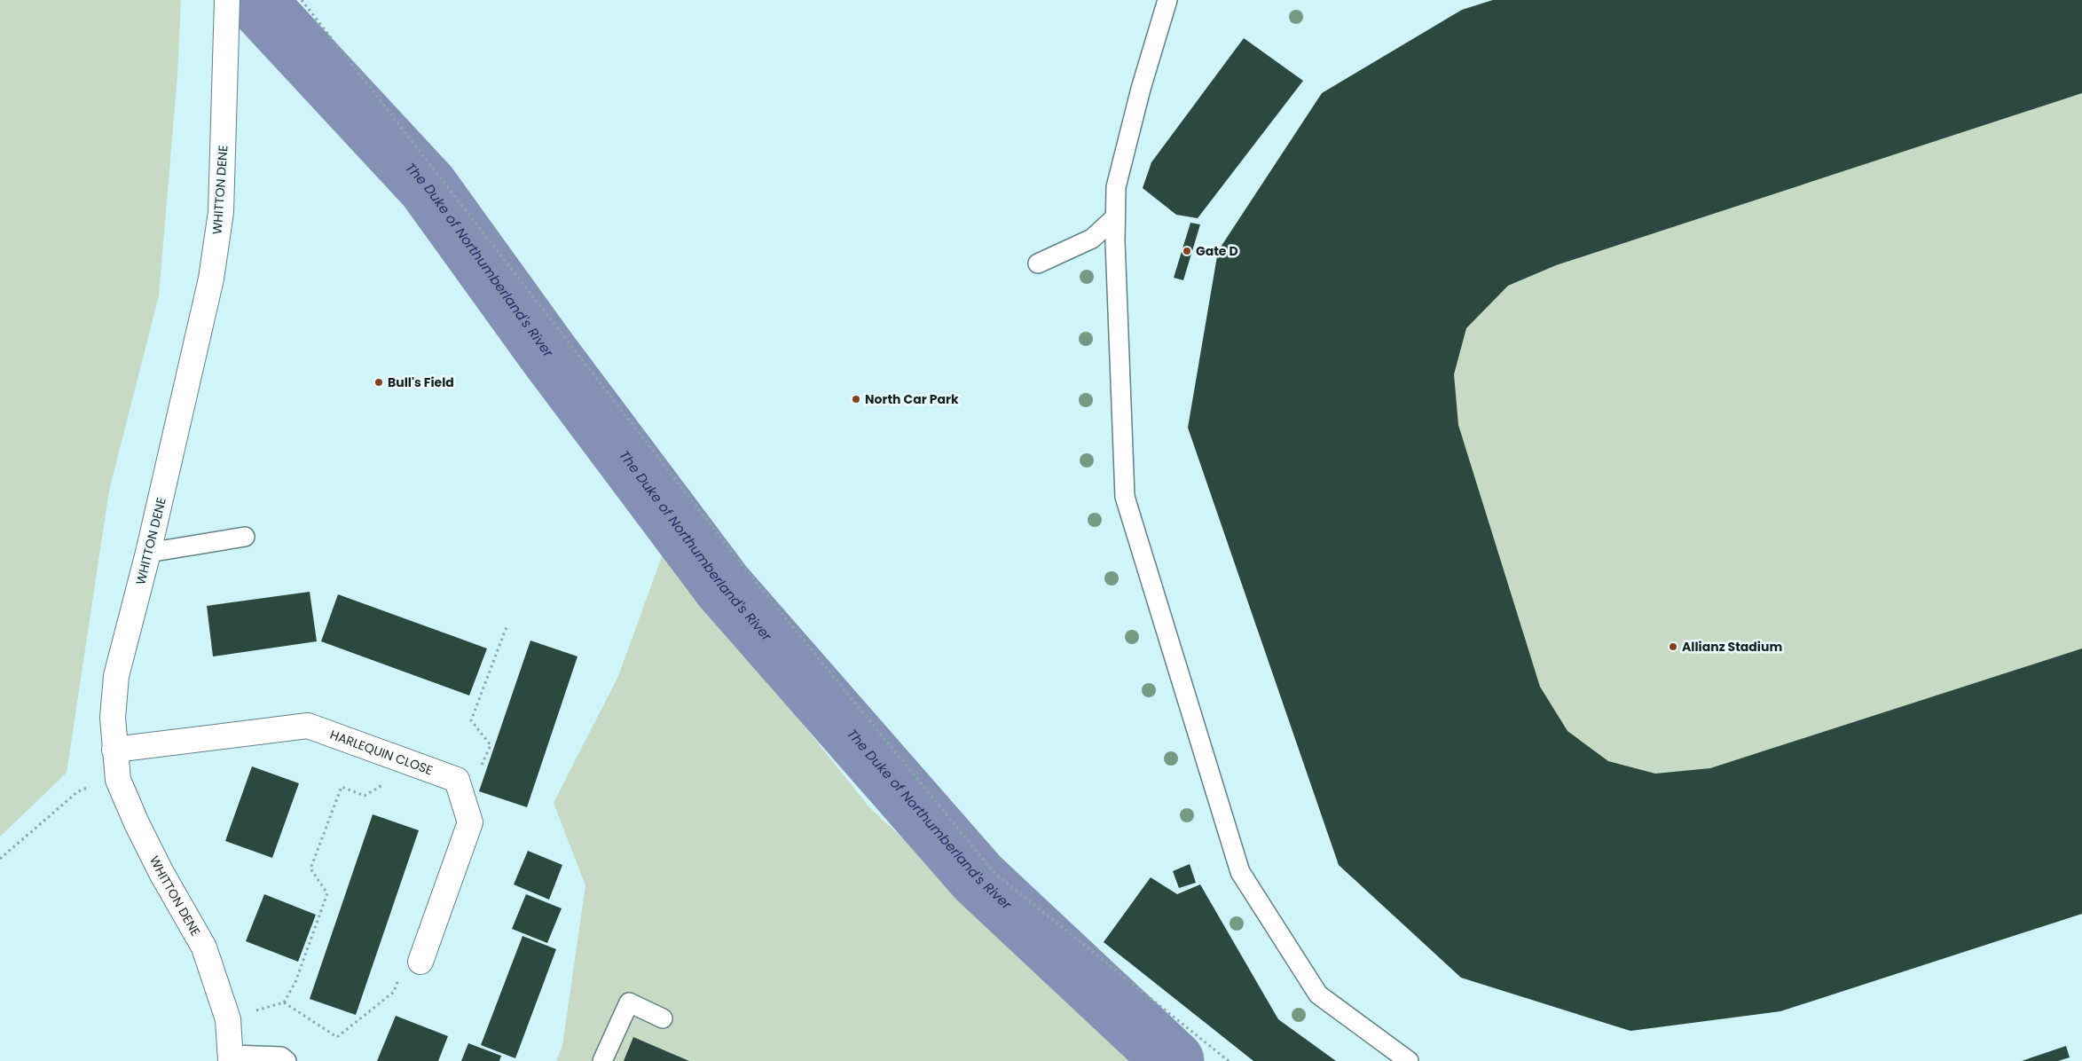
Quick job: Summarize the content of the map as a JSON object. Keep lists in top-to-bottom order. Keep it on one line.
{"streets":{"street":["WHITTON DENE","HARLEQUIN CLOSE"]},"crossings":[["WHITTON DENE","HARLEQUIN CLOSE"]],"water":["The Duke of Northumberland's River"],"places":["Gate D","Bull's Field","North Car Park","Allianz Stadium"]}
